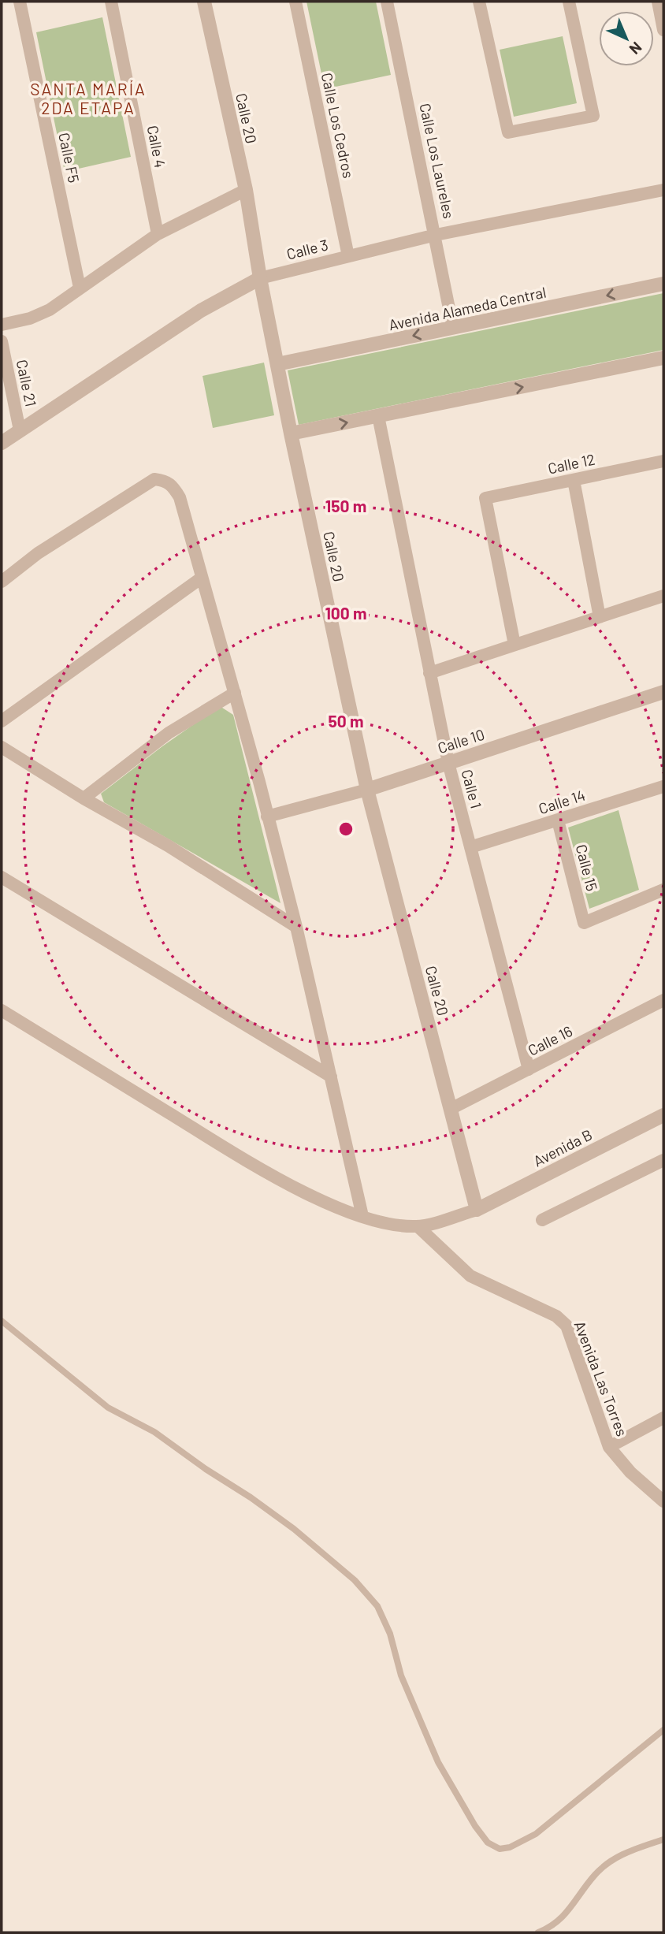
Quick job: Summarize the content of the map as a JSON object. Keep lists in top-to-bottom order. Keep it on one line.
{"streets":{"street":["Calle 20","Calle Los Cedros","Calle 4","Calle F5","Calle Los Laureles","Calle 3","Avenida Alameda Central","Calle 21","Calle 12","Calle 10","Calle 1","Calle 14","Calle 15","Calle 16","Avenida B","Avenida Las Torres"]},"crossings":[["Calle 20","Calle 3"],["Calle 20","Avenida Alameda Central"],["Calle 20","Calle 10"],["Calle 20","Calle 16"],["Calle 20","Avenida B"],["Calle Los Cedros","Calle 3"],["Calle Los Laureles","Calle 3"],["Calle Los Laureles","Avenida Alameda Central"],["Calle 3","Calle 21"],["Calle 10","Calle 1"],["Calle 1","Calle 14"],["Calle 1","Calle 16"],["Calle 14","Calle 15"]],"districts":["SANTA MARÍA 2DA ETAPA"],"north":"bottom right","rings":["150 m","100 m","50 m"]}
